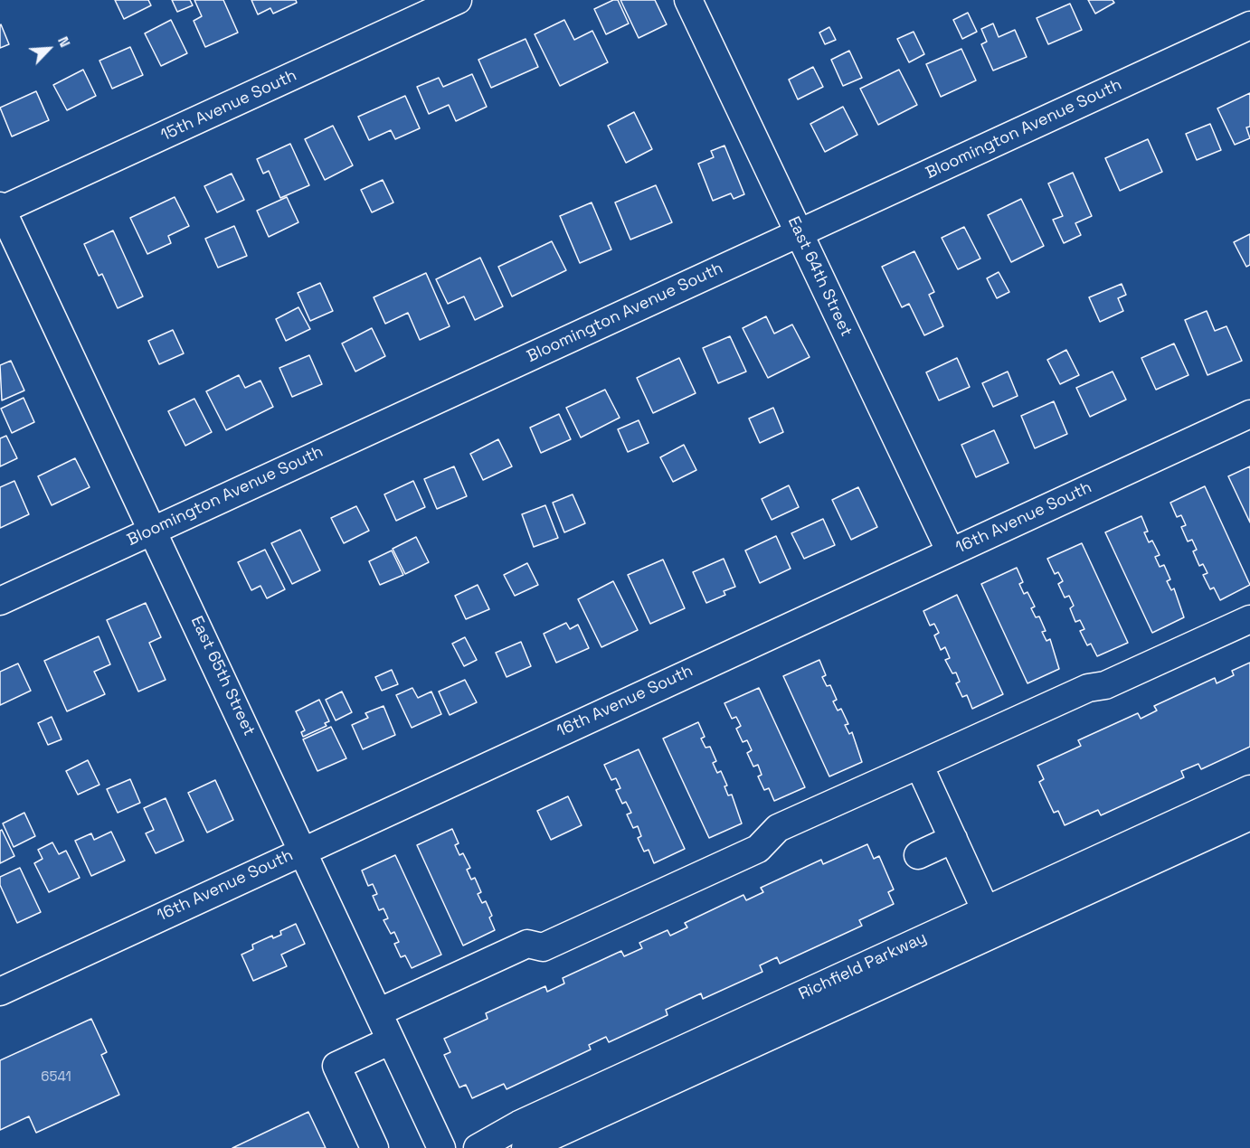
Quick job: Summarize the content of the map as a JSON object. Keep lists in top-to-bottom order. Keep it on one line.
{"streets":{"street":["15th Avenue South","Bloomington Avenue South","East 64th Street","16th Avenue South","East 65th Street","Richfield Parkway"]},"crossings":[["15th Avenue South","East 65th Street"],["Bloomington Avenue South","East 64th Street"],["Bloomington Avenue South","East 65th Street"],["East 64th Street","16th Avenue South"],["16th Avenue South","East 65th Street"]],"house_numbers":["6541"],"north":"top right"}
